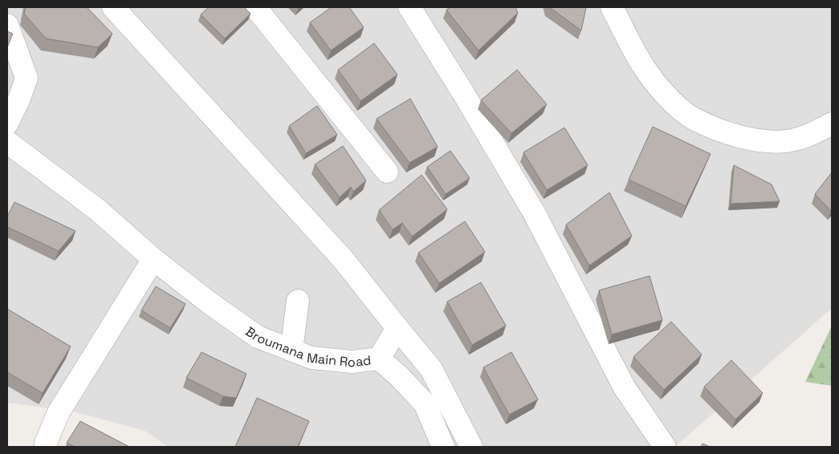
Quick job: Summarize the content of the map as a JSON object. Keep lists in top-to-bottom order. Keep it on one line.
{"streets":{"street":["Broumana Main Road"]}}
